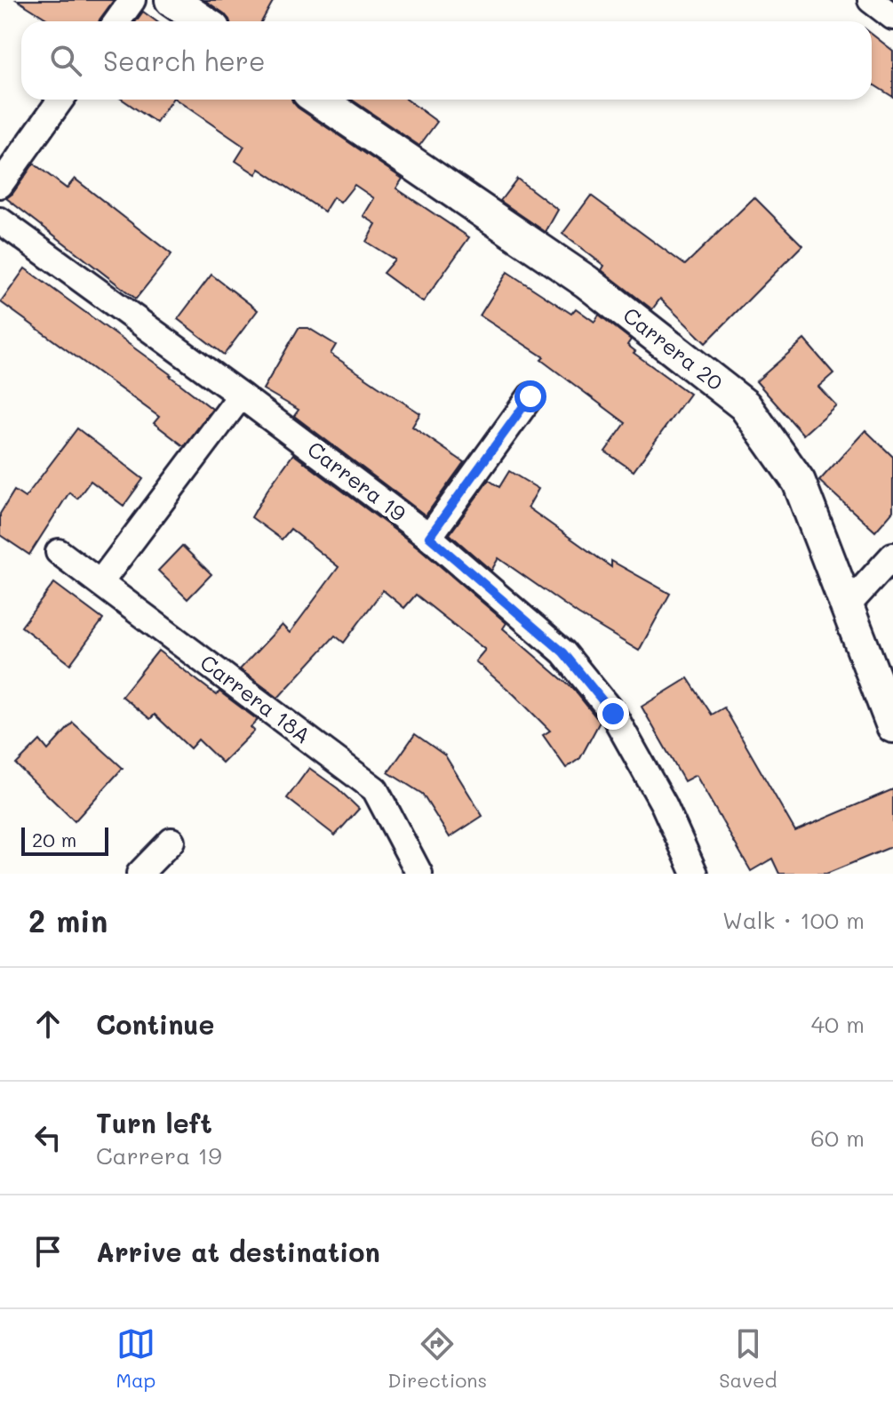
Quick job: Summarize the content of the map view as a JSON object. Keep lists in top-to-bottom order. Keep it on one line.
{"streets":{"street":["Carrera 20","Carrera 19","Carrera 18A"]},"scale_bar":"20 m","page":{"search":"Search here","scale":"20 m","heading":["2 min","Walk · 100 m"],"list":[["Continue","40 m"],["Turn left","Carrera 19","60 m"],"Arrive at destination"],"nav":["Map","Directions","Saved"]}}
